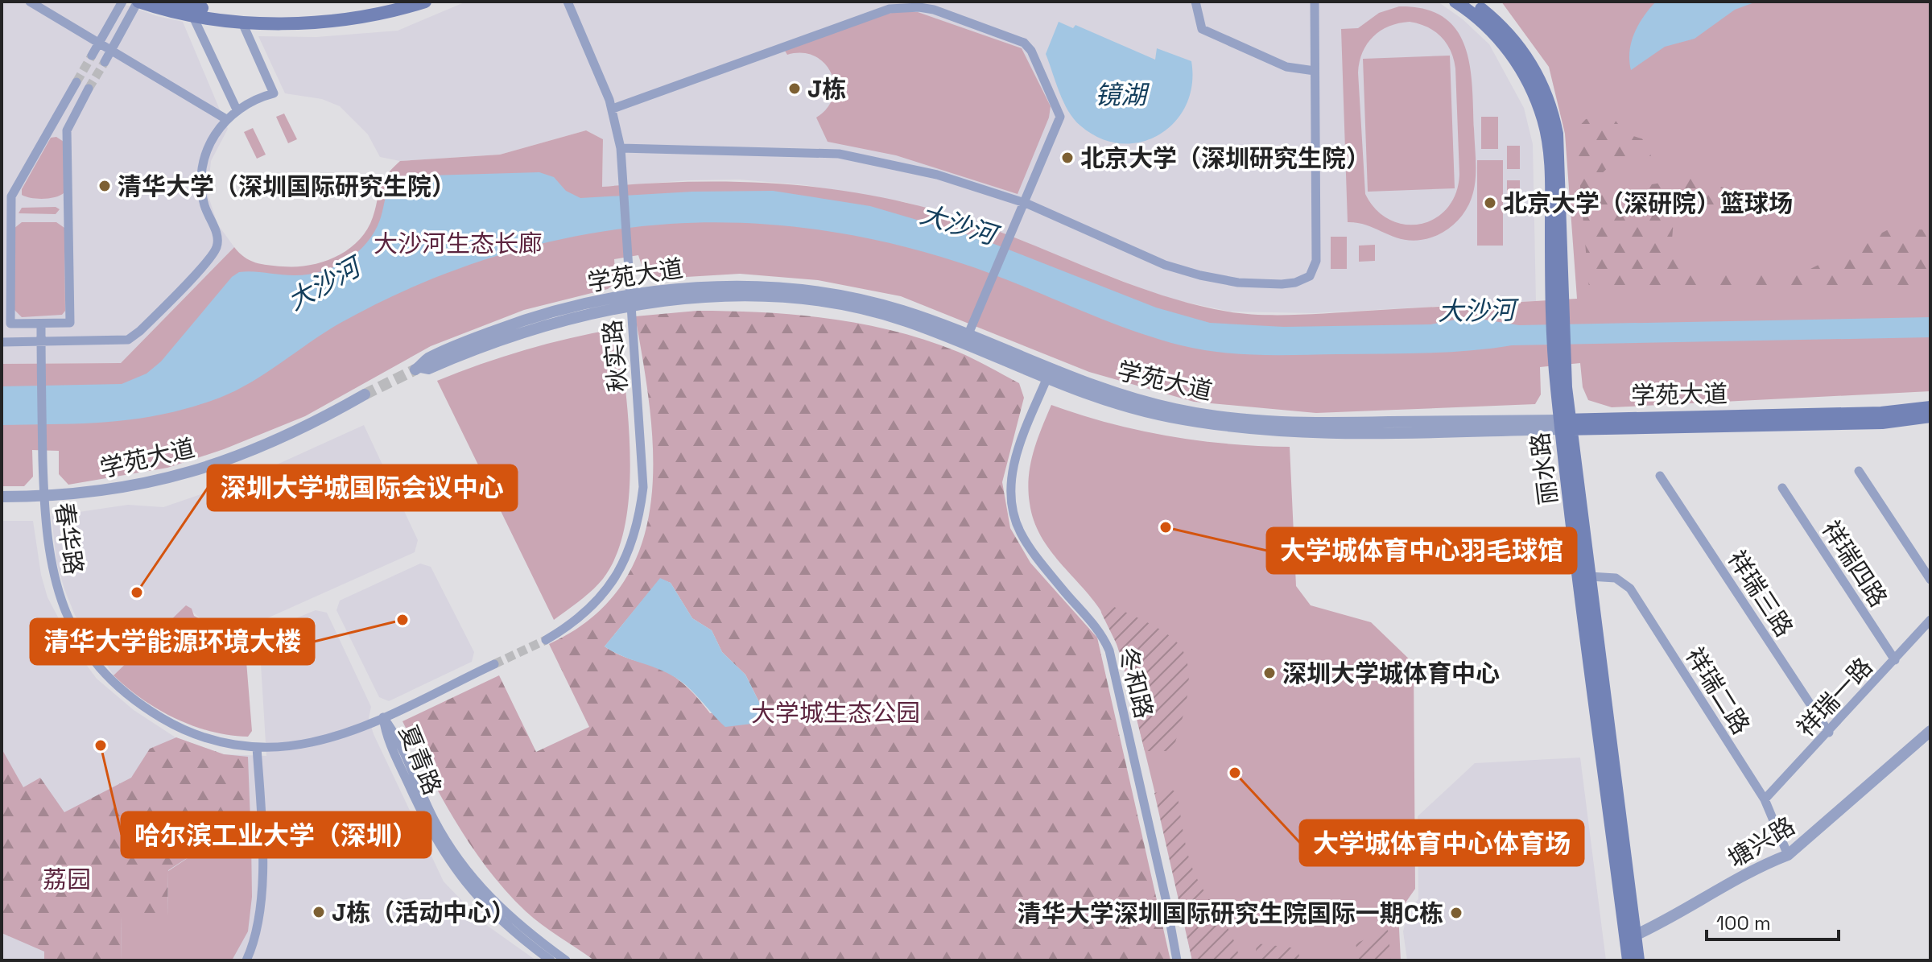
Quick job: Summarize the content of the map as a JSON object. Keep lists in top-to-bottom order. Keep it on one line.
{"streets":{"main road":["学苑大道","丽水路"],"street":["秋实路","春华路","祥瑞四路","祥瑞三路","冬和路","祥瑞二路","祥瑞一路","夏青路","塘兴路"]},"crossings":[["学苑大道","秋实路"],["学苑大道","丽水路"],["学苑大道","春华路"],["学苑大道","冬和路"],["丽水路","祥瑞二路"],["丽水路","塘兴路"],["春华路","夏青路"],["祥瑞四路","祥瑞一路"],["祥瑞三路","祥瑞一路"],["祥瑞二路","祥瑞一路"],["祥瑞二路","塘兴路"]],"water":["镜湖","大沙河"],"parks":["大沙河生态长廊","大学城生态公园","荔园"],"places":["J栋","北京大学（深圳研究生院）","清华大学（深圳国际研究生院）","北京大学（深研院）篮球场","大学城体育中心羽毛球馆","深圳大学城国际会议中心","清华大学能源环境大楼","深圳大学城体育中心","哈尔滨工业大学（深圳）","大学城体育中心体育场","J栋（活动中心）","清华大学深圳国际研究生院国际一期C栋"],"scale_bar":"100 m"}
